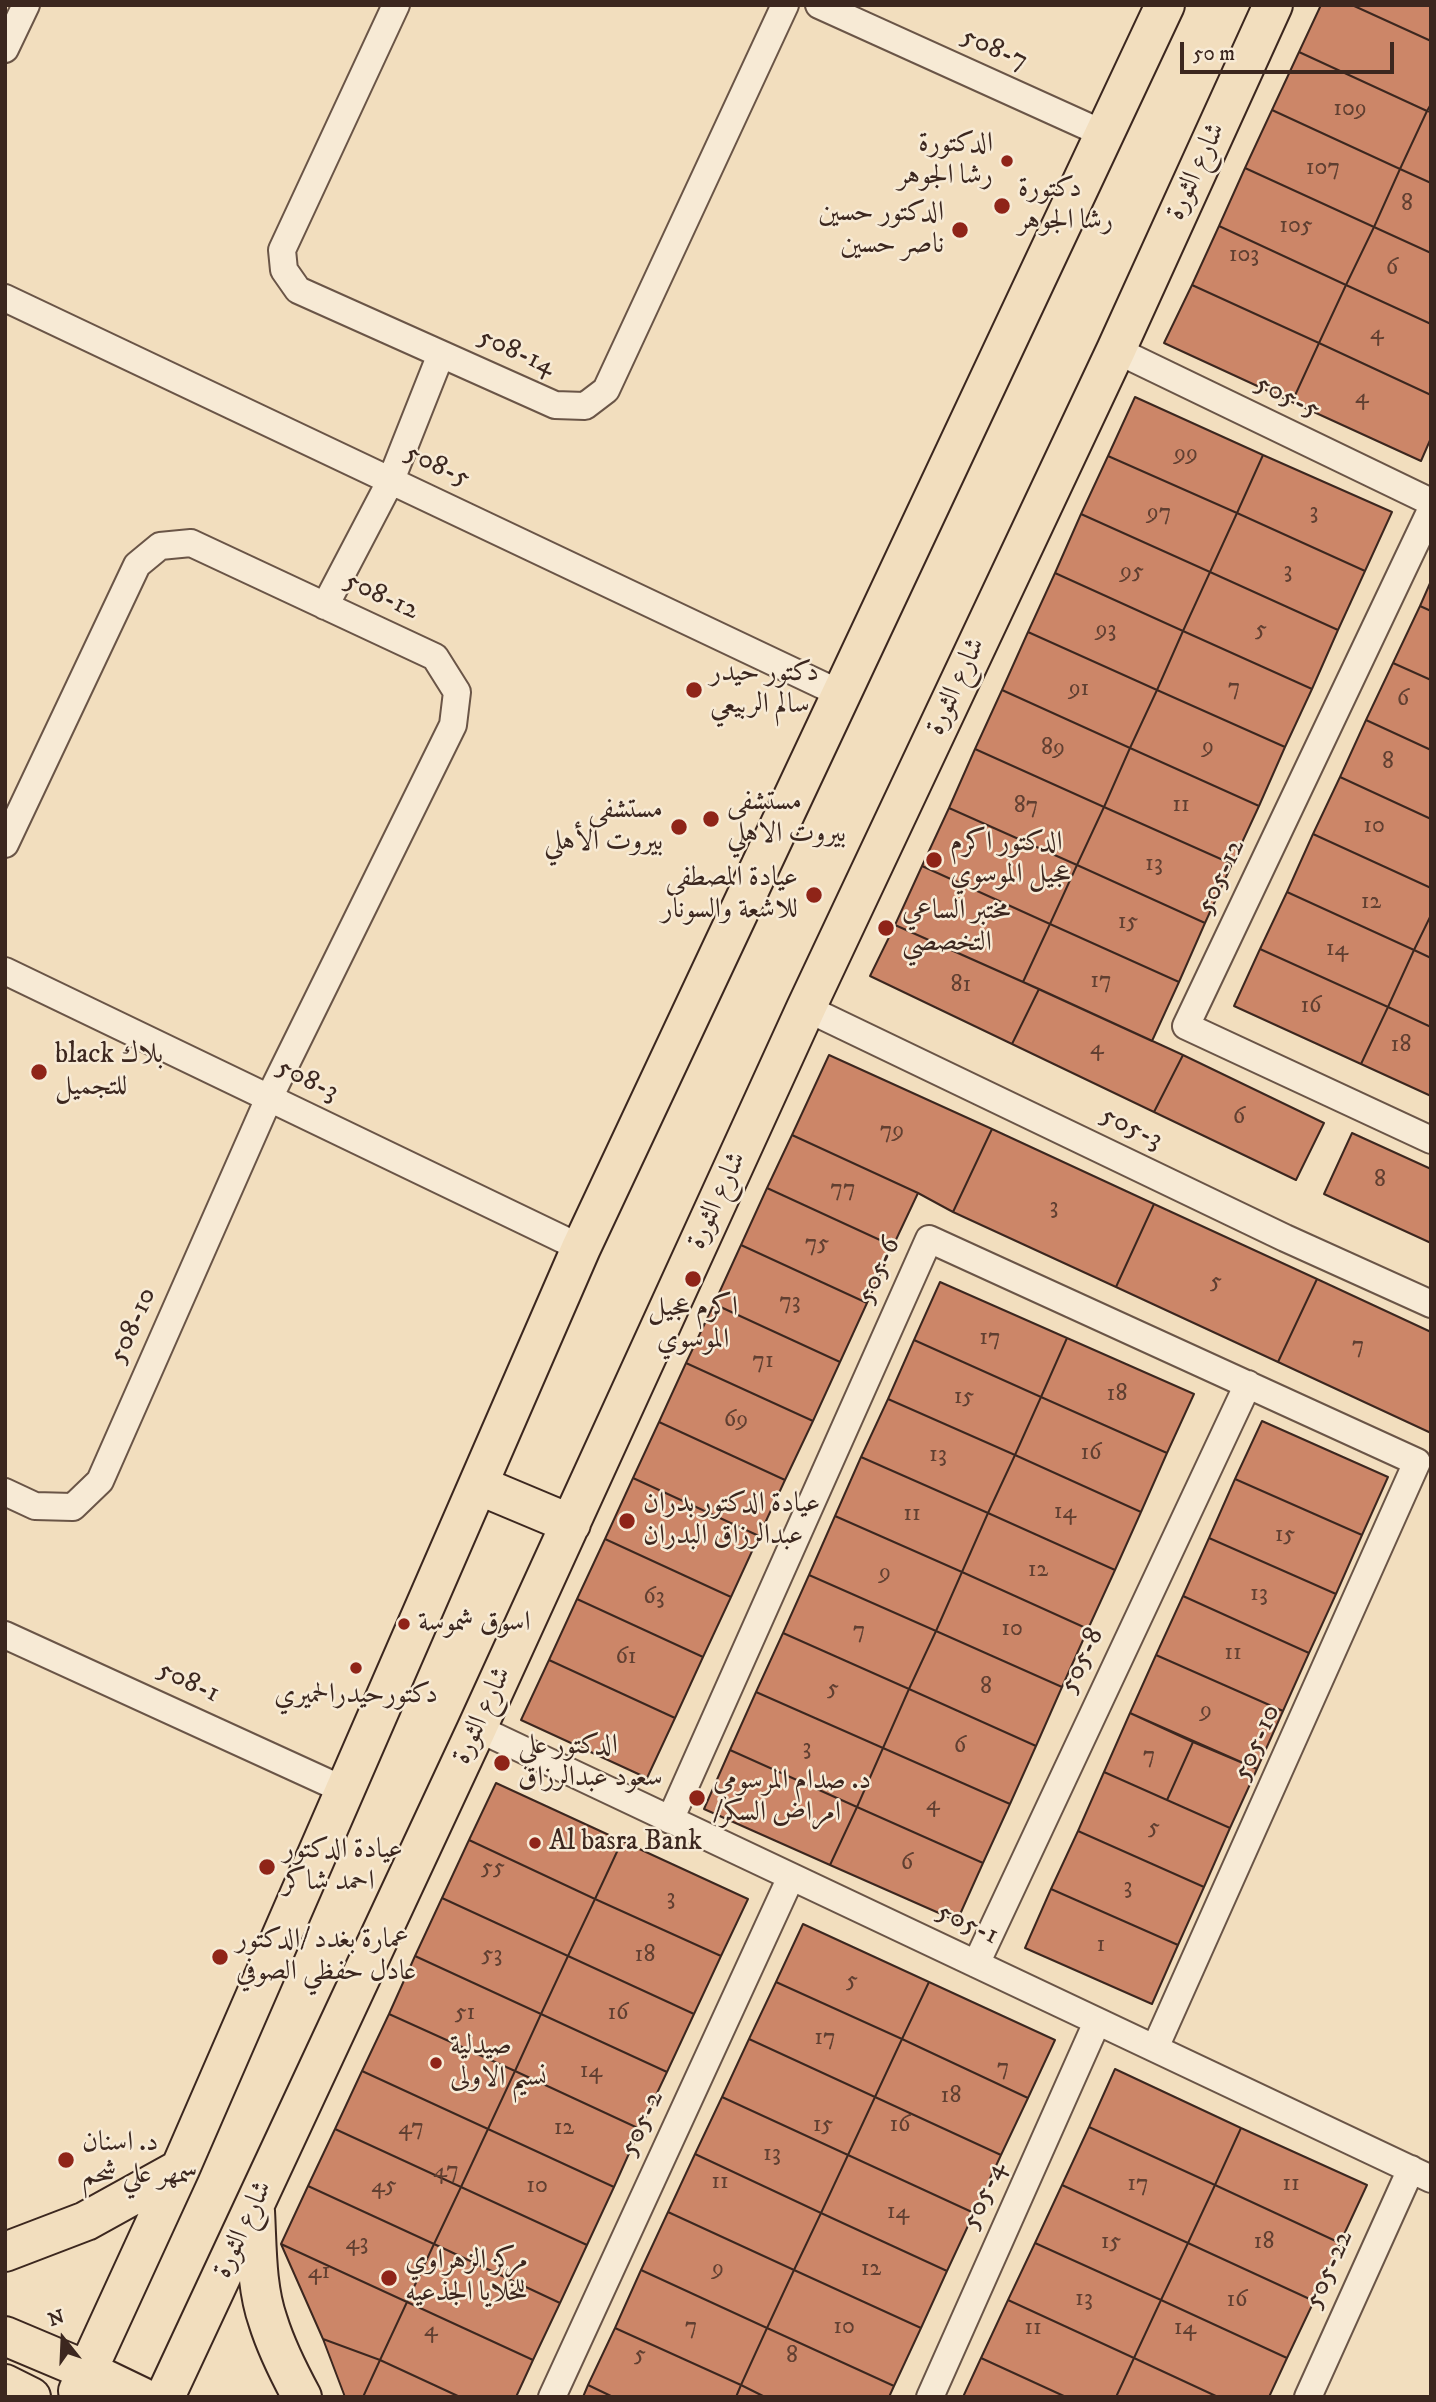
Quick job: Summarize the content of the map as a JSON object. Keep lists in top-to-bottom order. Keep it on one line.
{"streets":{"main road":["شارع الثورة"],"street":["508-7","508-14","505-5","508-5","508-12","505-12","508-3","505-3","505-6","508-10","505-8","508-1","505-10","505-1","505-2","505-4","505-22"]},"crossings":[["شارع الثورة","505-5"],["شارع الثورة","505-3"],["شارع الثورة","505-1"],["508-12","508-3"],["508-12","508-10"],["508-3","508-10"],["505-6","505-8"],["505-6","505-10"],["505-6","505-1"],["505-8","505-1"],["505-10","505-1"],["505-1","505-2"],["505-1","505-4"],["505-1","505-22"]],"places":["الدكتورة رشا الجوهر","دكتورة رشا الجوهر","الدكتور حسين ناصر حسين","دكتور حيدر سالم الربيعي","مستشفى بيروت الاهلي","مستشفى بيروت الأهلي","الدكتور اكرم عجيل الموسوي","عيادة المصطفى للاشعة والسونار","مختبر الساعي التخصصي","black بلاك للتجميل","اكرم عجيل الموسوي","عيادة الدكتور بدران عبدالرزاق البدران","اسوق شموسة","دكتورحيدرالحميري","الدكتور علي سعود عبدالرزاق","د. صدام المرسومي /امراض السكر","Al basra Bank","عيادة الدكتور احمد شاكر","عمارة بغدد /الدكتور عادل حفظي الصوفي","صيدلية نسيم الاولى","د. اسنان سمهر علي شحم","مركز الزهراوي للخلايا الجذعيه"],"house_numbers":["109","107","8","105","103","6","4","4","99","3","97","3","95","93","5","7","91","6","9","89","8","11","87","10","13","12","15","14","17","81","16","18","4","6","79","8","77","3","75","5","73","17","7","71","18","15","69","16","13","14","11","15","12","9","13","63","10","7","11","61","8","5","9","6","3","7","4","5","6","55","3","3","1","53","18","5","51","16","17","7","14","18","15","16","47","12","13","47","11","17","11","45","10","14","15","18","43","9","12","41","13","16","7","10","11","14","4","5","8"],"scale_bar":"50 m","north":"top"}
